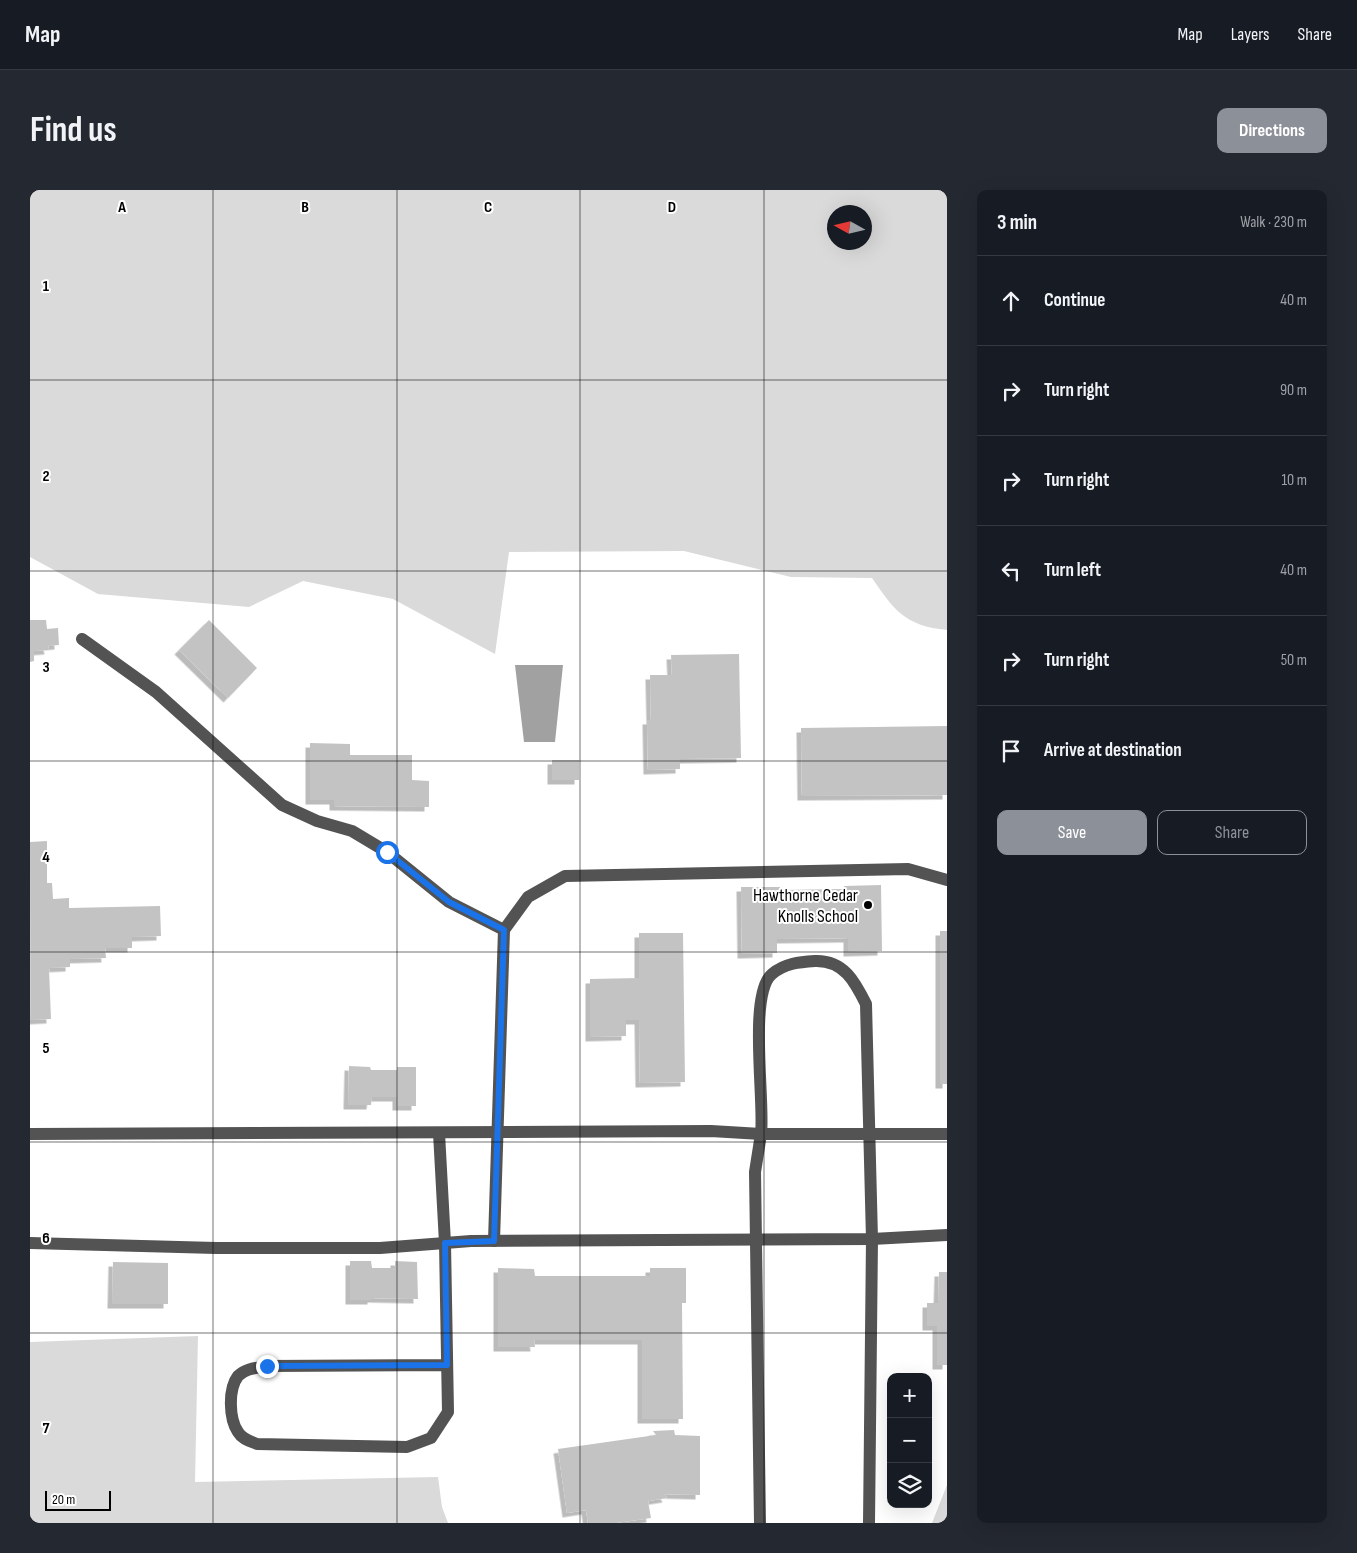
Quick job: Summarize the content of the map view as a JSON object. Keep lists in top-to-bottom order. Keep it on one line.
{"places":["Hawthorne Cedar Knolls School"],"scale_bar":"20 m","north":"left","page":{"header":"Map","nav":["Map","Layers","Share"],"buttons":["Directions",["Save","Share"]],"title":"Find us","heading":["3 min","Walk · 230 m"],"list":[["Continue","40 m"],["Turn right","90 m"],["Turn right","10 m"],["Turn left","40 m"],["Turn right","50 m"],"Arrive at destination"],"map_buttons":["+","−"],"scale":"20 m"},"grid":{"columns":["A","B","C","D"],"rows":["1","2","3","4","5","6","7"]}}
